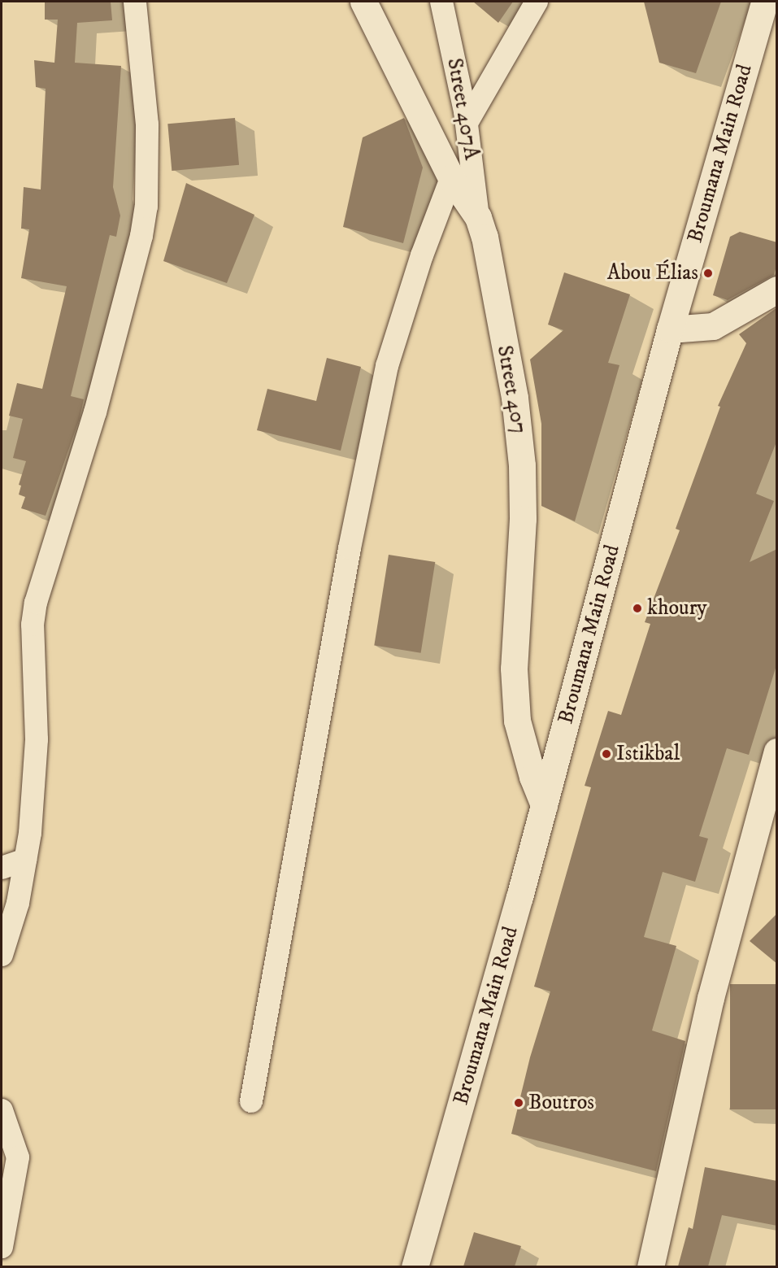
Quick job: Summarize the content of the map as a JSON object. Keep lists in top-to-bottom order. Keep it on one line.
{"streets":{"street":["Street 407A","Broumana Main Road","Street 407"]},"crossings":[["Street 407A","Street 407"],["Broumana Main Road","Street 407"]],"places":["Abou Élias","khoury","Istikbal","Boutros"]}
